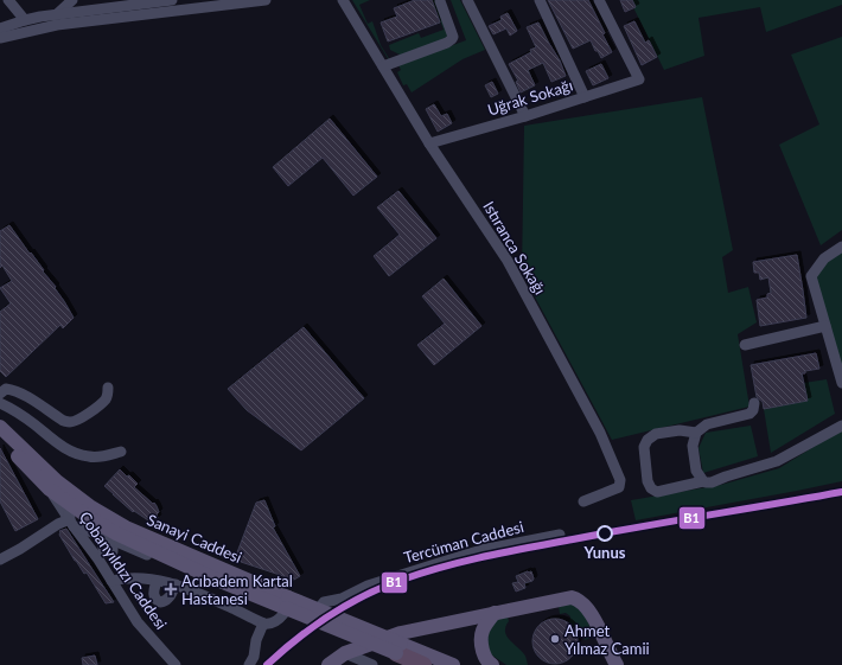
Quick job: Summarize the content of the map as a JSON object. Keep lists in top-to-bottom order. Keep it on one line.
{"streets":{"main road":["Sanayi Caddesi"],"street":["Uğrak Sokağı","Istıranca Sokağı","Tercüman Caddesi","Çobanyıldızı Caddesi"]},"crossings":[["Uğrak Sokağı","Istıranca Sokağı"],["Sanayi Caddesi","Tercüman Caddesi"],["Sanayi Caddesi","Çobanyıldızı Caddesi"]],"places":{"other":["Yunus","Ahmet Yılmaz Camii"],"health":["Acıbadem Kartal Hastanesi"]},"lines":["transit line B1"]}
